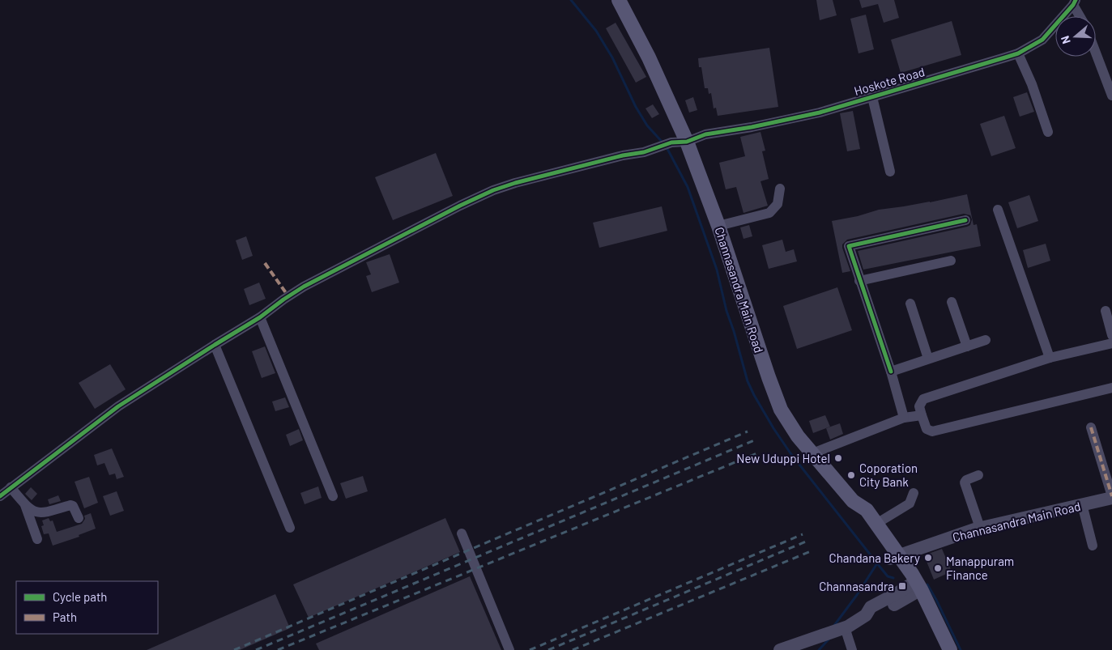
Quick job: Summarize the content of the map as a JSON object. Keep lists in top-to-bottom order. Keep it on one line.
{"streets":{"main road":["Channasandra Main Road"],"street":["Hoskote Road"]},"crossings":[["Hoskote Road","Channasandra Main Road"]],"places":{"other":["New Uduppi Hotel","Coporation City Bank","Chandana Bakery","Manappuram Finance"],"transit":["Channasandra"]},"legend":["Cycle path","Path"],"north":"left"}
